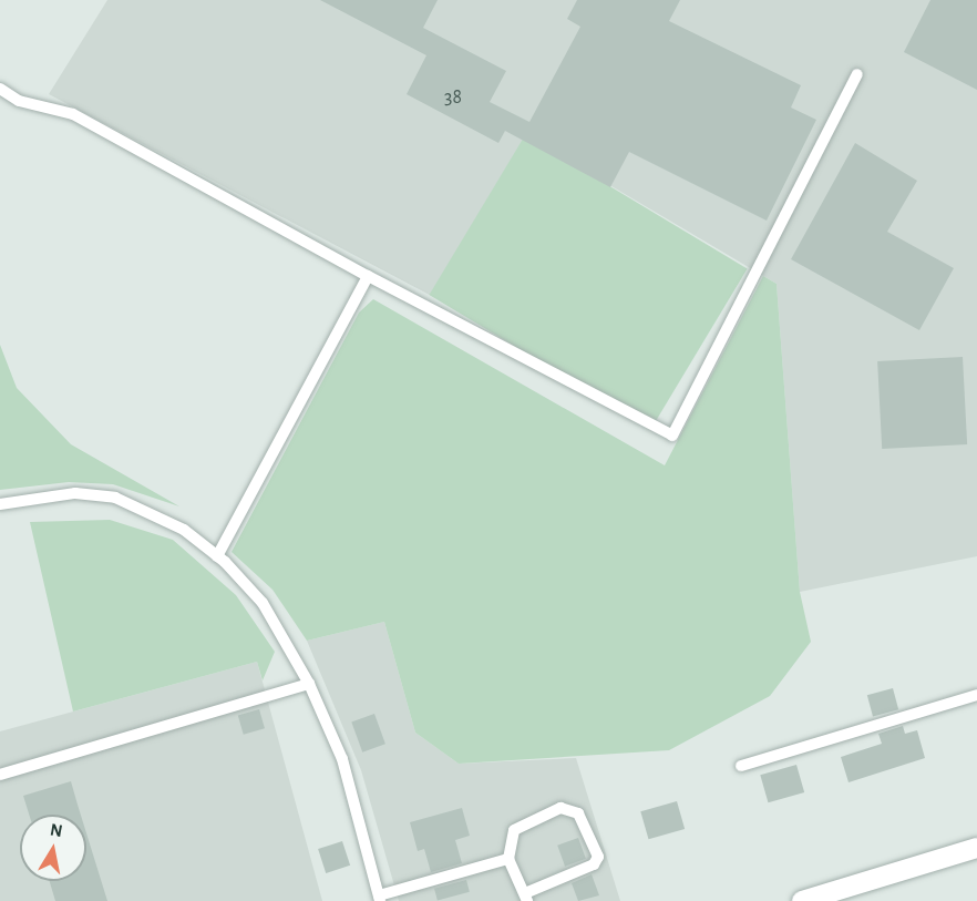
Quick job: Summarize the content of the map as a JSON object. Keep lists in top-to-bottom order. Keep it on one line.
{"house_numbers":["38"],"north":"top"}
